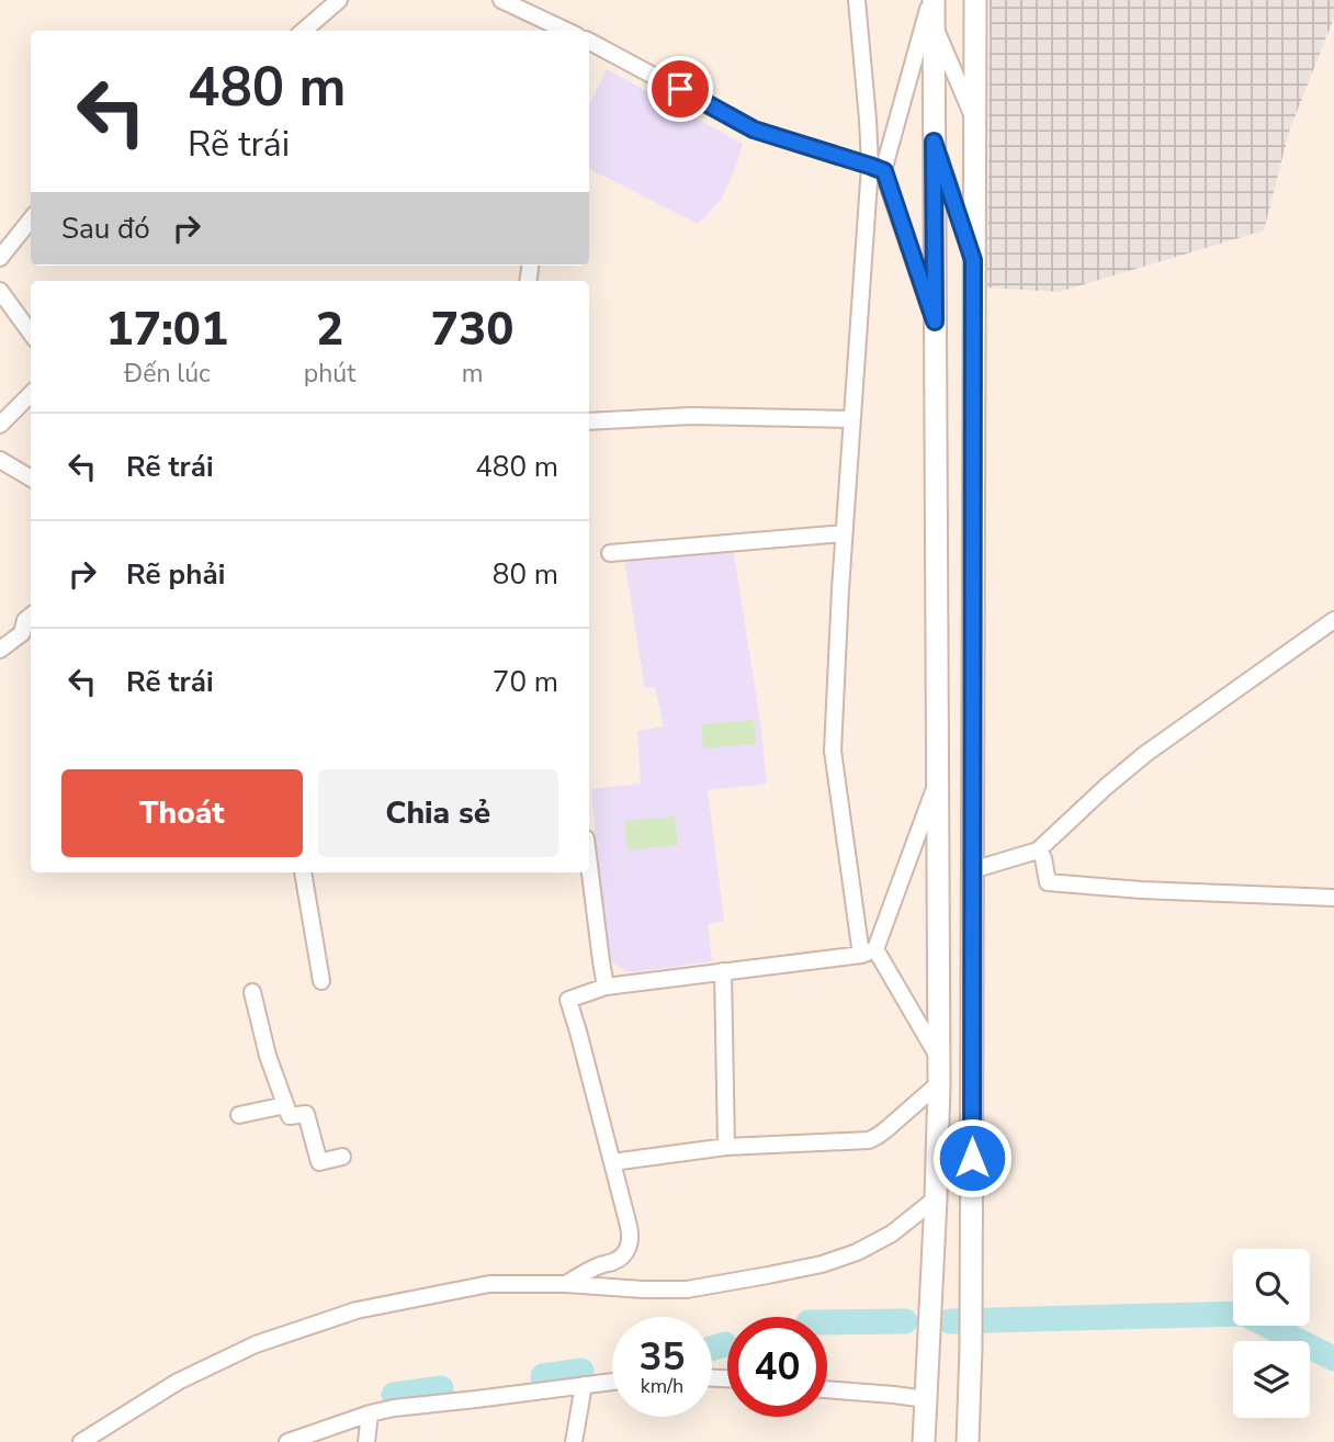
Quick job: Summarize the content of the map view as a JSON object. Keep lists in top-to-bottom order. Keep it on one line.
{"page":{"turn":["480 m","Rẽ trái"],"then":"Sau đó","eta":["17:01","Đến lúc","2","phút","730","m"],"list":[{"name":"Rẽ trái","value":"480 m"},{"name":"Rẽ phải","value":"80 m"},{"name":"Rẽ trái","value":"70 m"}],"buttons":["Thoát","Chia sẻ"],"speed":"35 km/h","limit":"40"}}
